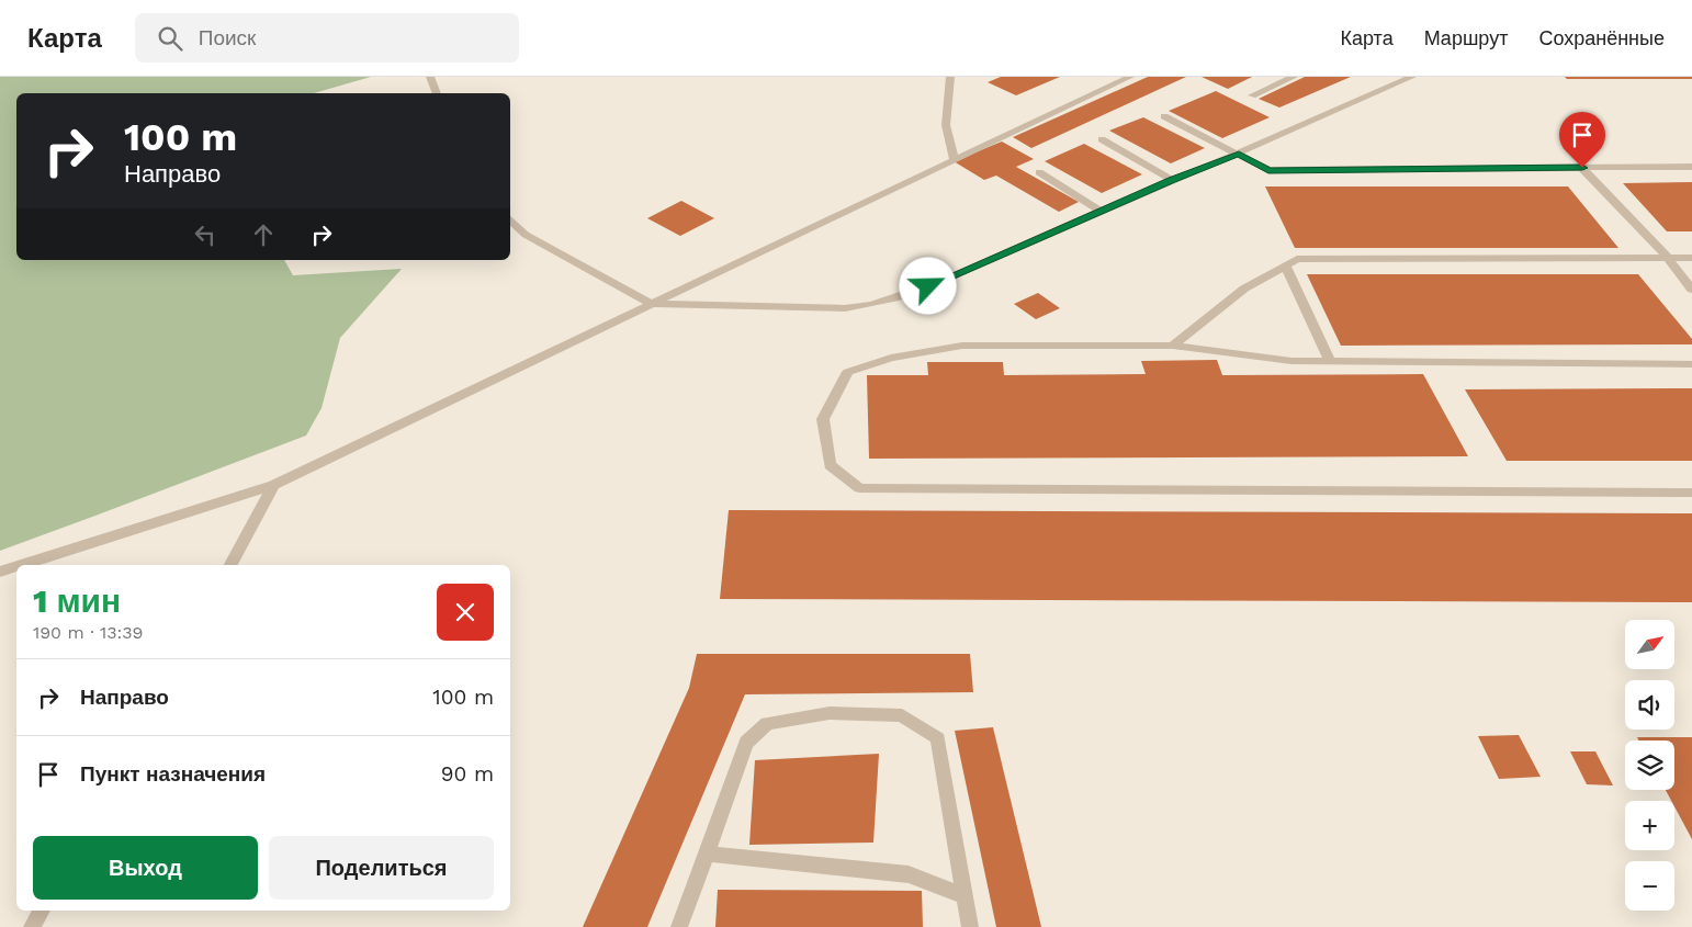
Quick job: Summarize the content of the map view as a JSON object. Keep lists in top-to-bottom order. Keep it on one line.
{"north":"top right","page":{"header":"Карта","search":"Поиск","nav":["Карта","Маршрут","Сохранённые"],"turn":["100 m","Направо"],"heading":["1 мин","190 m · 13:39"],"map_buttons":["+","−"],"list":[{"name":"Направо","value":"100 m"},{"name":"Пункт назначения","value":"90 m"}],"buttons":["Выход","Поделиться"]}}
